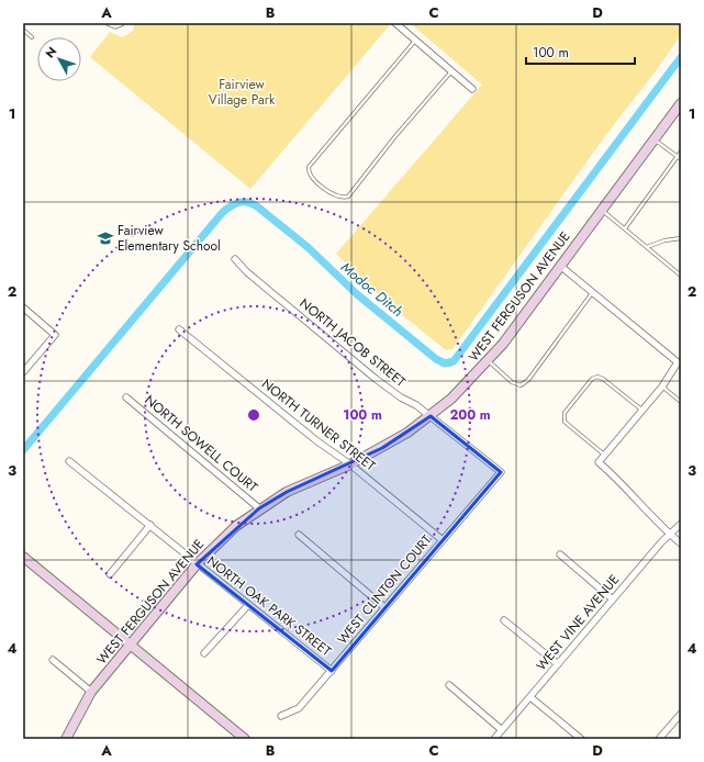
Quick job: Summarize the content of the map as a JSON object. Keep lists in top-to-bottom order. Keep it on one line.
{"streets":{"street":["WEST FERGUSON AVENUE","NORTH JACOB STREET","NORTH TURNER STREET","NORTH SOWELL COURT","WEST CLINTON COURT","NORTH OAK PARK STREET","WEST VINE AVENUE"]},"crossings":[["WEST FERGUSON AVENUE","NORTH JACOB STREET"],["WEST FERGUSON AVENUE","NORTH TURNER STREET"],["WEST FERGUSON AVENUE","NORTH SOWELL COURT"],["WEST FERGUSON AVENUE","NORTH OAK PARK STREET"],["NORTH JACOB STREET","WEST CLINTON COURT"],["NORTH TURNER STREET","WEST CLINTON COURT"],["WEST CLINTON COURT","NORTH OAK PARK STREET"]],"water":["Modoc Ditch"],"parks":["Fairview Village Park"],"places":{"school or university":["Fairview Elementary School"]},"scale_bar":"100 m","north":"top left","grid":{"columns":["A","B","C","D"],"rows":["1","2","3","4"]},"rings":["100 m","200 m"]}
